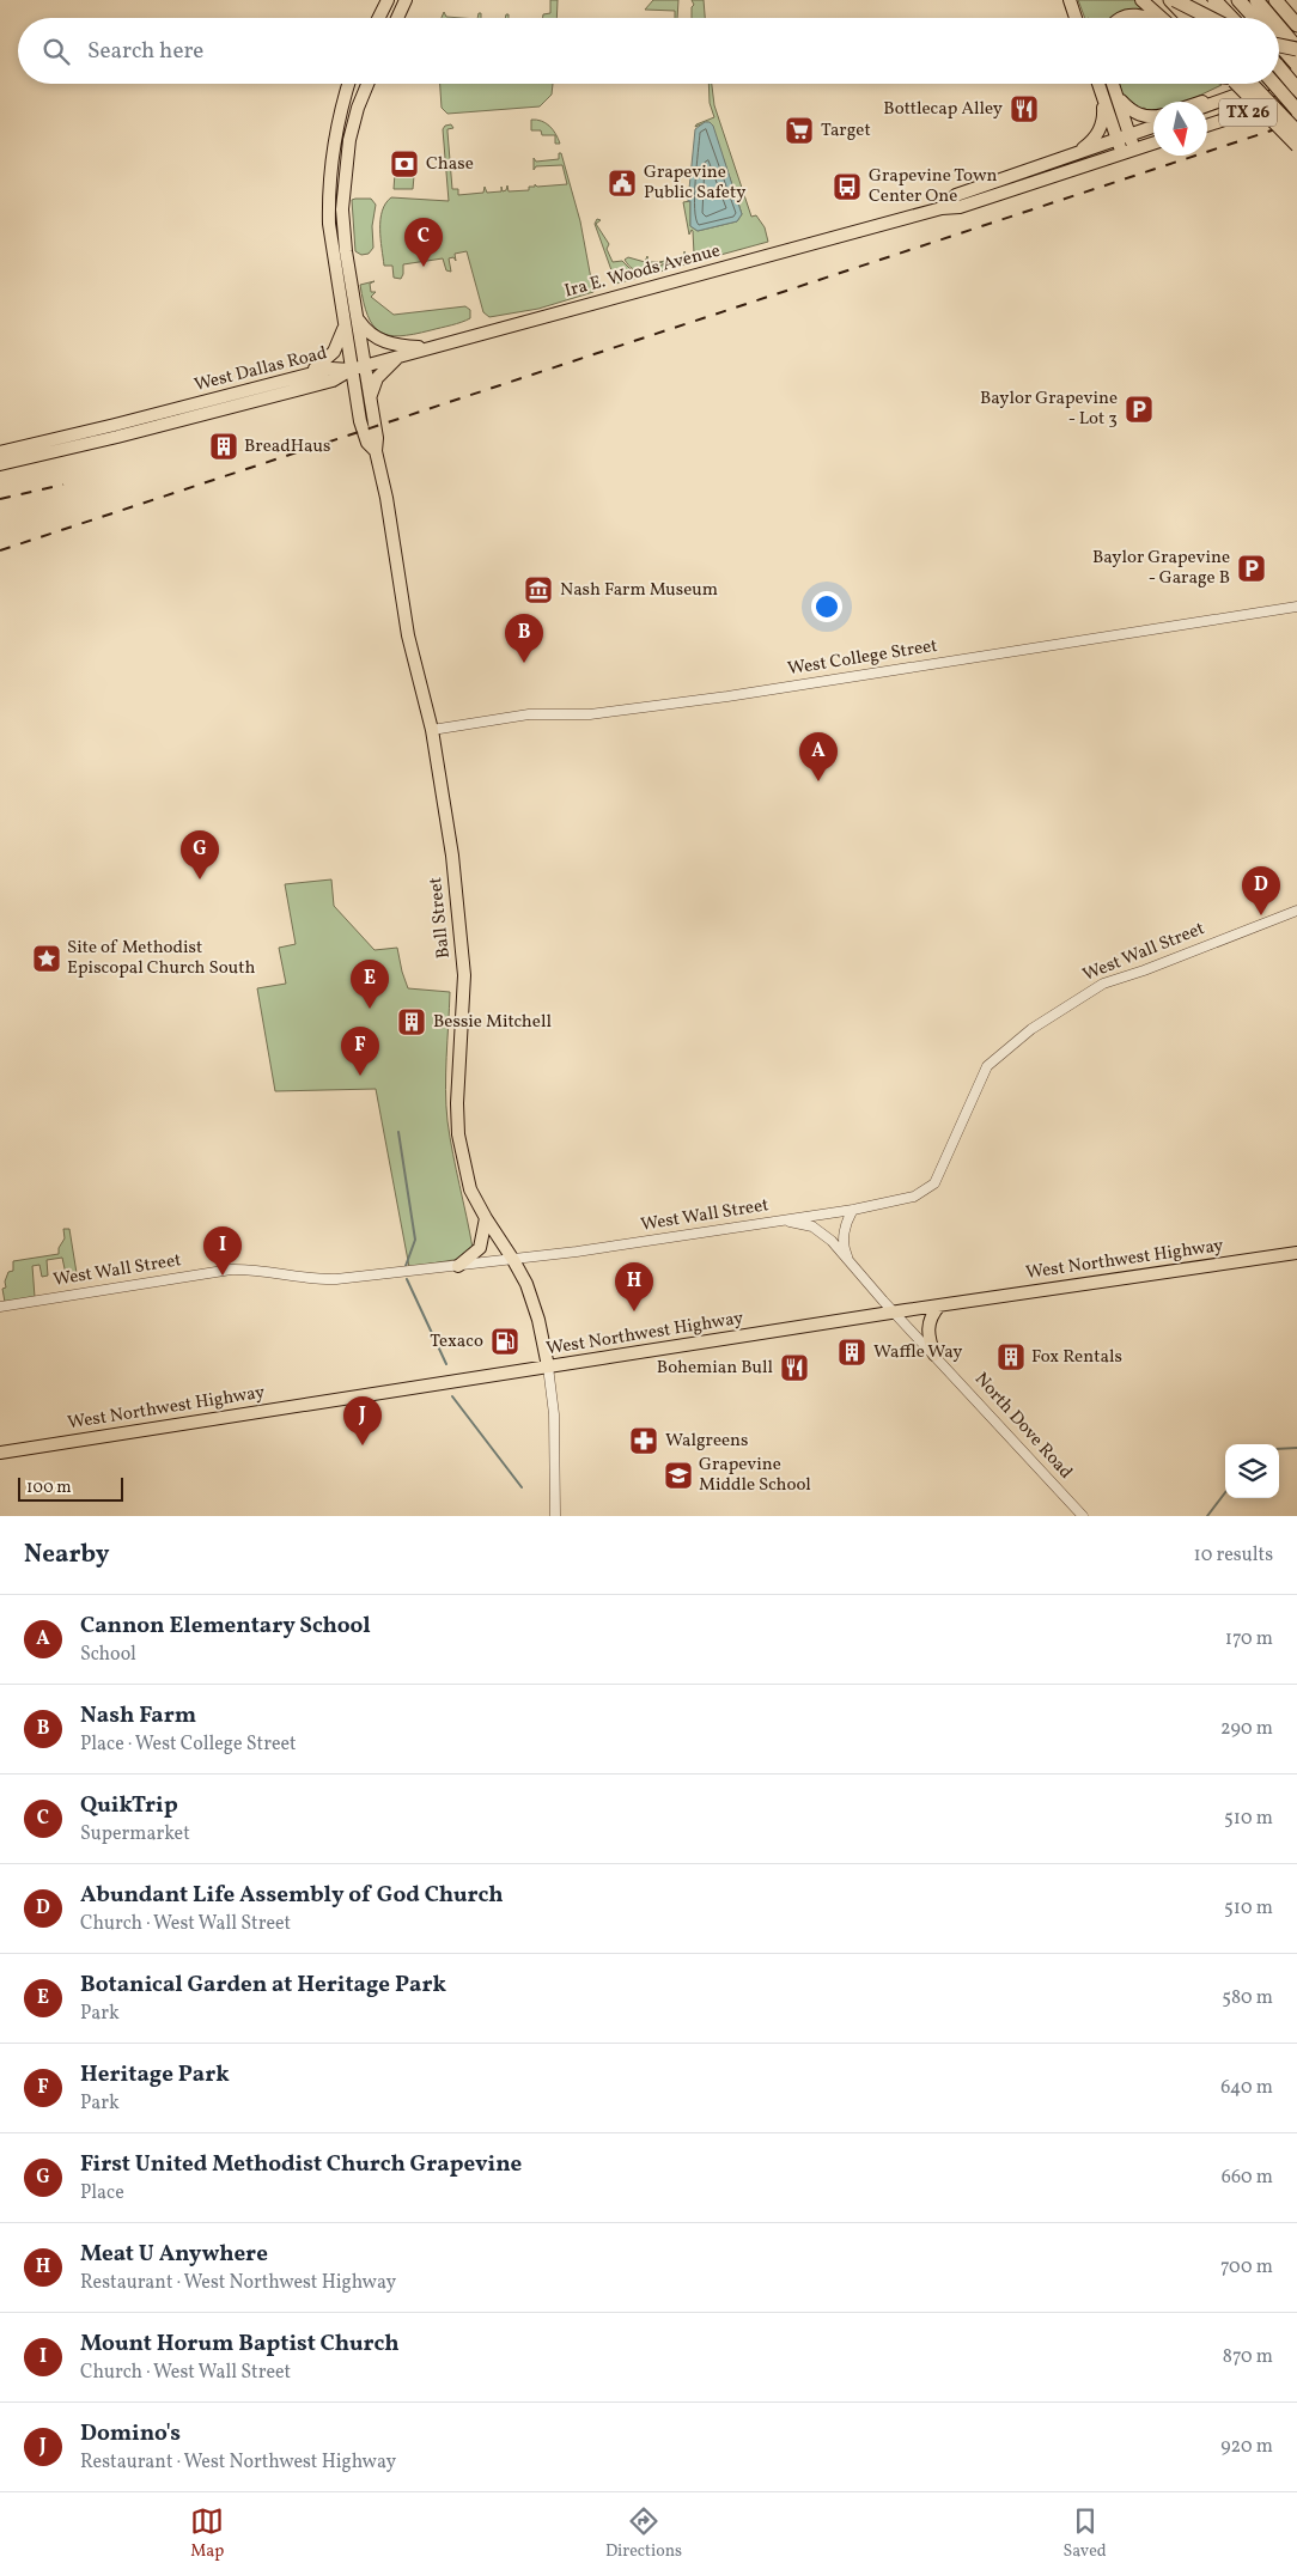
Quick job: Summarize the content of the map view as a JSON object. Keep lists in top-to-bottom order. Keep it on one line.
{"streets":{"main road":["TX 26","Ira E. Woods Avenue","West Dallas Road","Ball Street","West Northwest Highway"],"street":["West College Street","West Wall Street","North Dove Road"]},"crossings":[["Ira E. Woods Avenue","West Dallas Road"],["Ira E. Woods Avenue","Ball Street"],["West Dallas Road","Ball Street"],["West College Street","Ball Street"],["Ball Street","West Wall Street"],["Ball Street","West Northwest Highway"],["West Wall Street","North Dove Road"],["West Northwest Highway","North Dove Road"]],"places":{"restaurant":["Bottlecap Alley","Bohemian Bull"],"supermarket":["Target"],"bank":["Chase"],"public building":["Grapevine Public Safety"],"bus stop":["Grapevine Town Center One"],"parking":["Baylor Grapevine - Lot 3","Baylor Grapevine - Garage B"],"building":["BreadHaus","Bessie Mitchell","Waffle Way","Fox Rentals"],"museum":["Nash Farm Museum"],"place":["Site of Methodist Episcopal Church South"],"fuel station":["Texaco"],"pharmacy":["Walgreens"],"school or university":["Grapevine Middle School"]},"scale_bar":"100 m","north":"bottom","page":{"search":"Search here","pins":["C","B","A","G","D","E","F","I","H","J"],"scale":"100 m","heading":["Nearby","10 results"],"list":[{"mark":"A","name":"Cannon Elementary School","note":"School","value":"170 m"},{"mark":"B","name":"Nash Farm","note":"Place · West College Street","value":"290 m"},{"mark":"C","name":"QuikTrip","note":"Supermarket","value":"510 m"},{"mark":"D","name":"Abundant Life Assembly of God Church","note":"Church · West Wall Street","value":"510 m"},{"mark":"E","name":"Botanical Garden at Heritage Park","note":"Park","value":"580 m"},{"mark":"F","name":"Heritage Park","note":"Park","value":"640 m"},{"mark":"G","name":"First United Methodist Church Grapevine","note":"Place","value":"660 m"},{"mark":"H","name":"Meat U Anywhere","note":"Restaurant · West Northwest Highway","value":"700 m"},{"mark":"I","name":"Mount Horum Baptist Church","note":"Church · West Wall Street","value":"870 m"},{"mark":"J","name":"Domino's","note":"Restaurant · West Northwest Highway","value":"920 m"}],"nav":["Map","Directions","Saved"]}}
